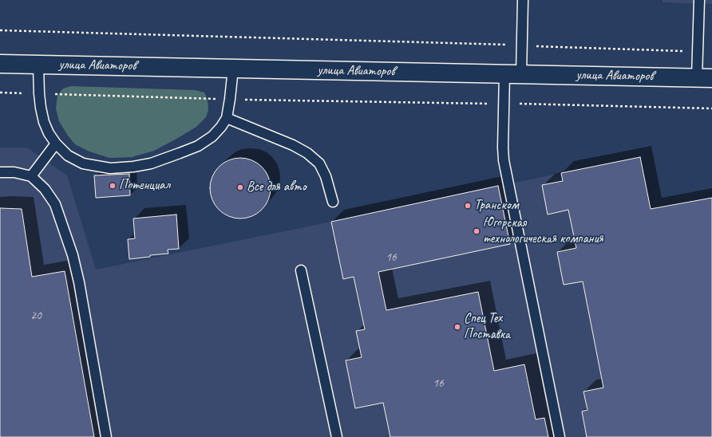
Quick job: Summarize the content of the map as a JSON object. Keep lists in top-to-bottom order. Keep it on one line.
{"streets":{"main road":["улица Авиаторов"]},"places":["Потенциал","Все для авто","Транском","Югорская технологическая компания","Спец Тех Поставка"],"house_numbers":["16","20","16"]}
